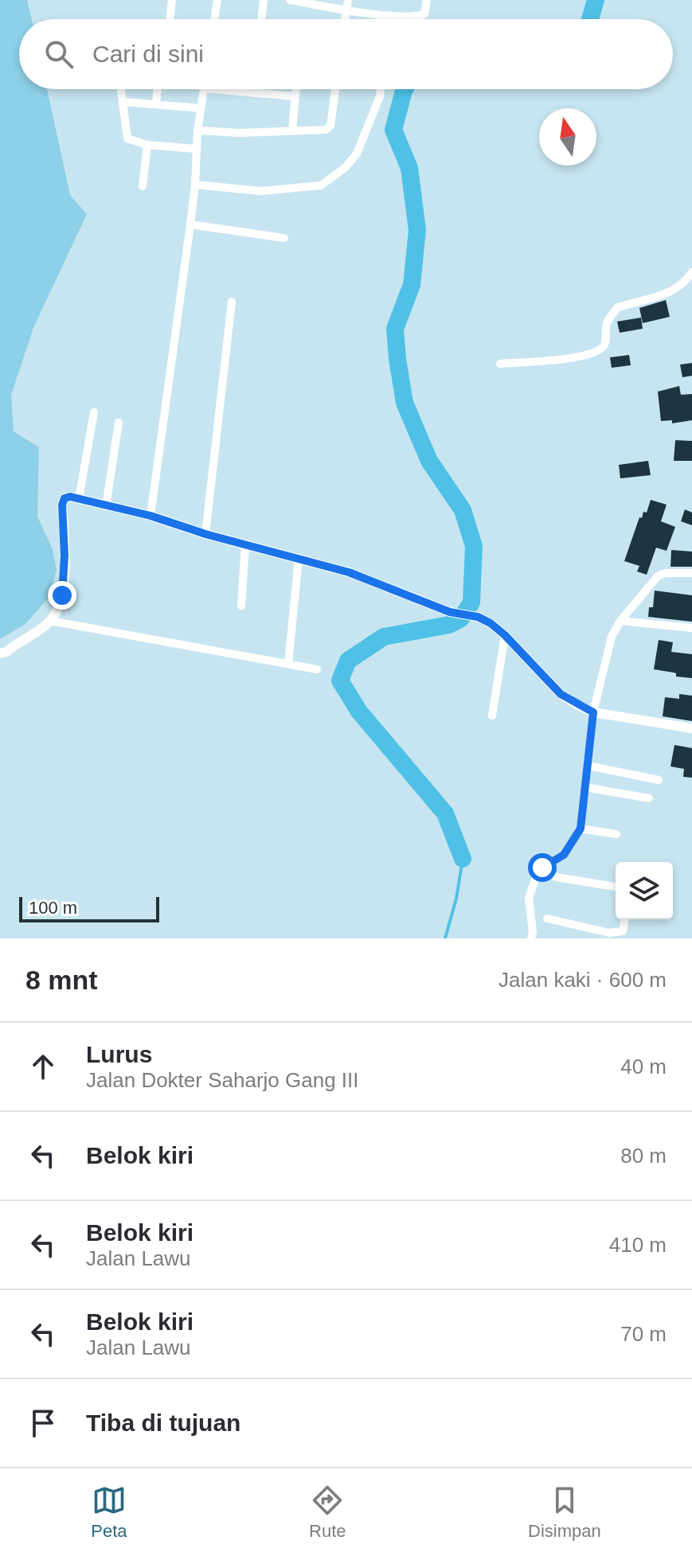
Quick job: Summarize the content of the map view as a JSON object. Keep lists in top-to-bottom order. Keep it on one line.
{"scale_bar":"100 m","north":"top","page":{"search":"Cari di sini","scale":"100 m","heading":["8 mnt","Jalan kaki · 600 m"],"list":[["Lurus","Jalan Dokter Saharjo Gang III","40 m"],["Belok kiri","80 m"],["Belok kiri","Jalan Lawu","410 m"],["Belok kiri","Jalan Lawu","70 m"],"Tiba di tujuan"],"nav":["Peta","Rute","Disimpan"]}}
